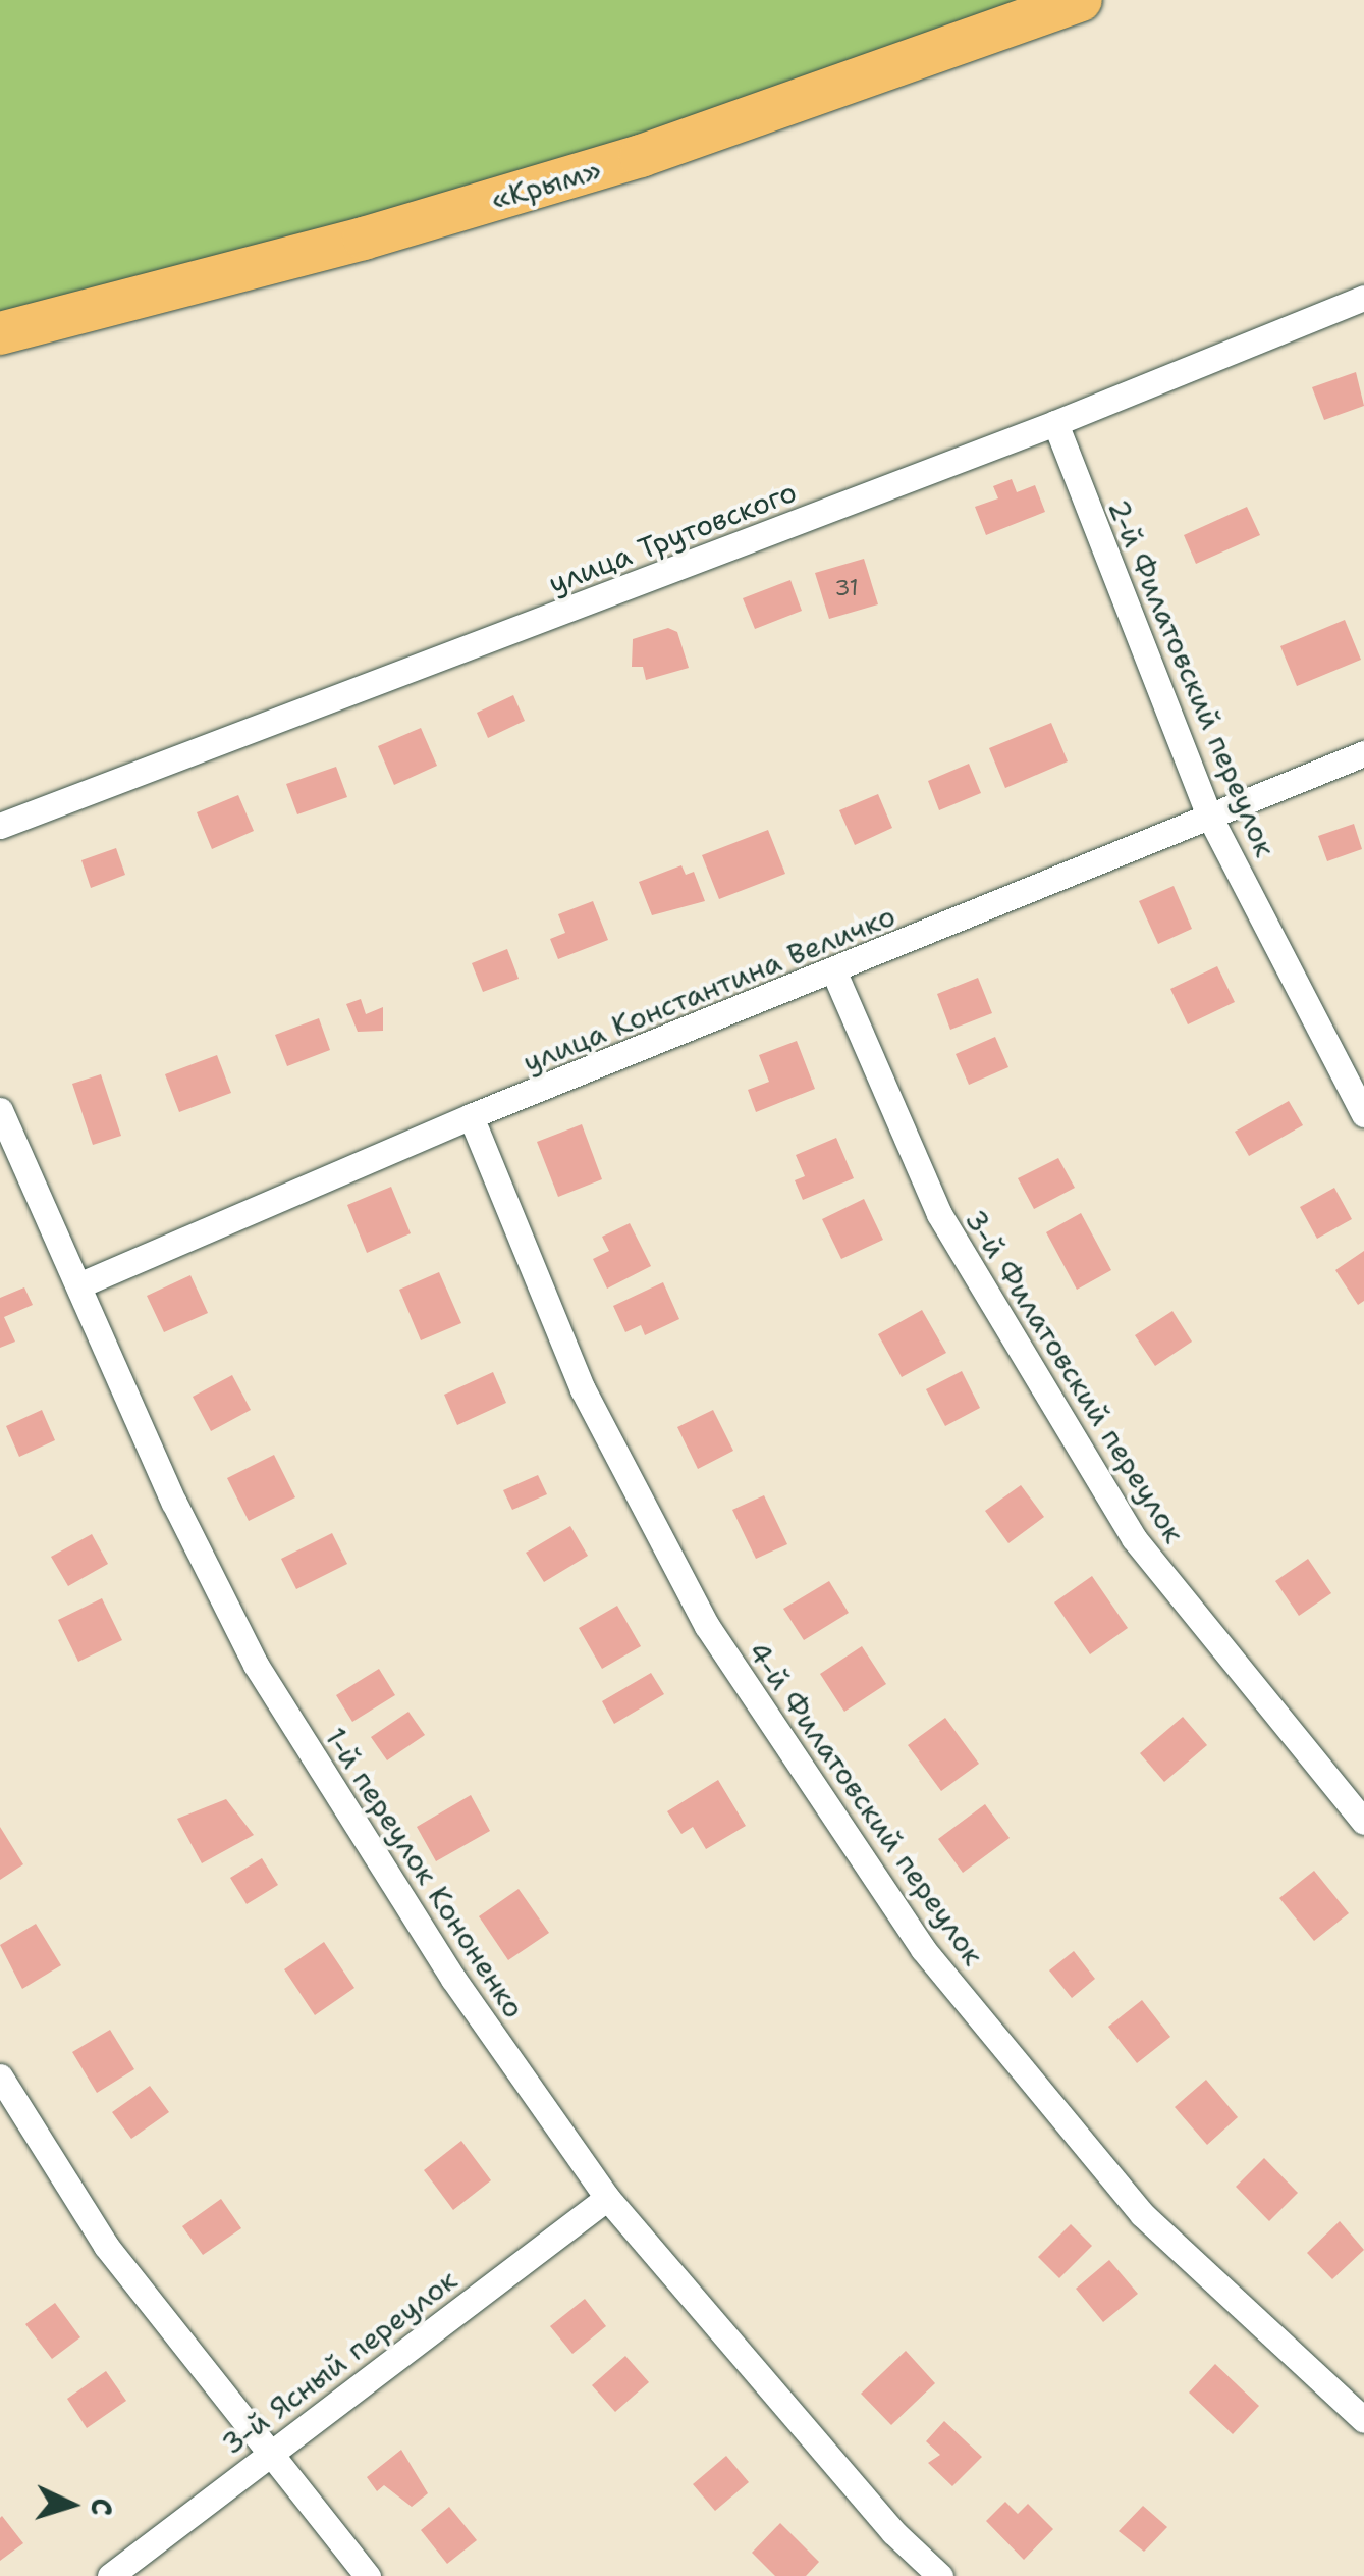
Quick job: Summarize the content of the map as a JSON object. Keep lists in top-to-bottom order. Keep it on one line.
{"streets":{"highway":["«Крым»"],"street":["улица Трутовского","2-й Филатовский переулок","улица Константина Величко","3-й Филатовский переулок","4-й Филатовский переулок","1-й переулок Кононенко","3-й Ясный переулок"]},"crossings":[["улица Трутовского","2-й Филатовский переулок"],["2-й Филатовский переулок","улица Константина Величко"],["улица Константина Величко","3-й Филатовский переулок"],["улица Константина Величко","4-й Филатовский переулок"],["улица Константина Величко","1-й переулок Кононенко"],["1-й переулок Кононенко","3-й Ясный переулок"]],"house_numbers":["31"],"north":"right"}
